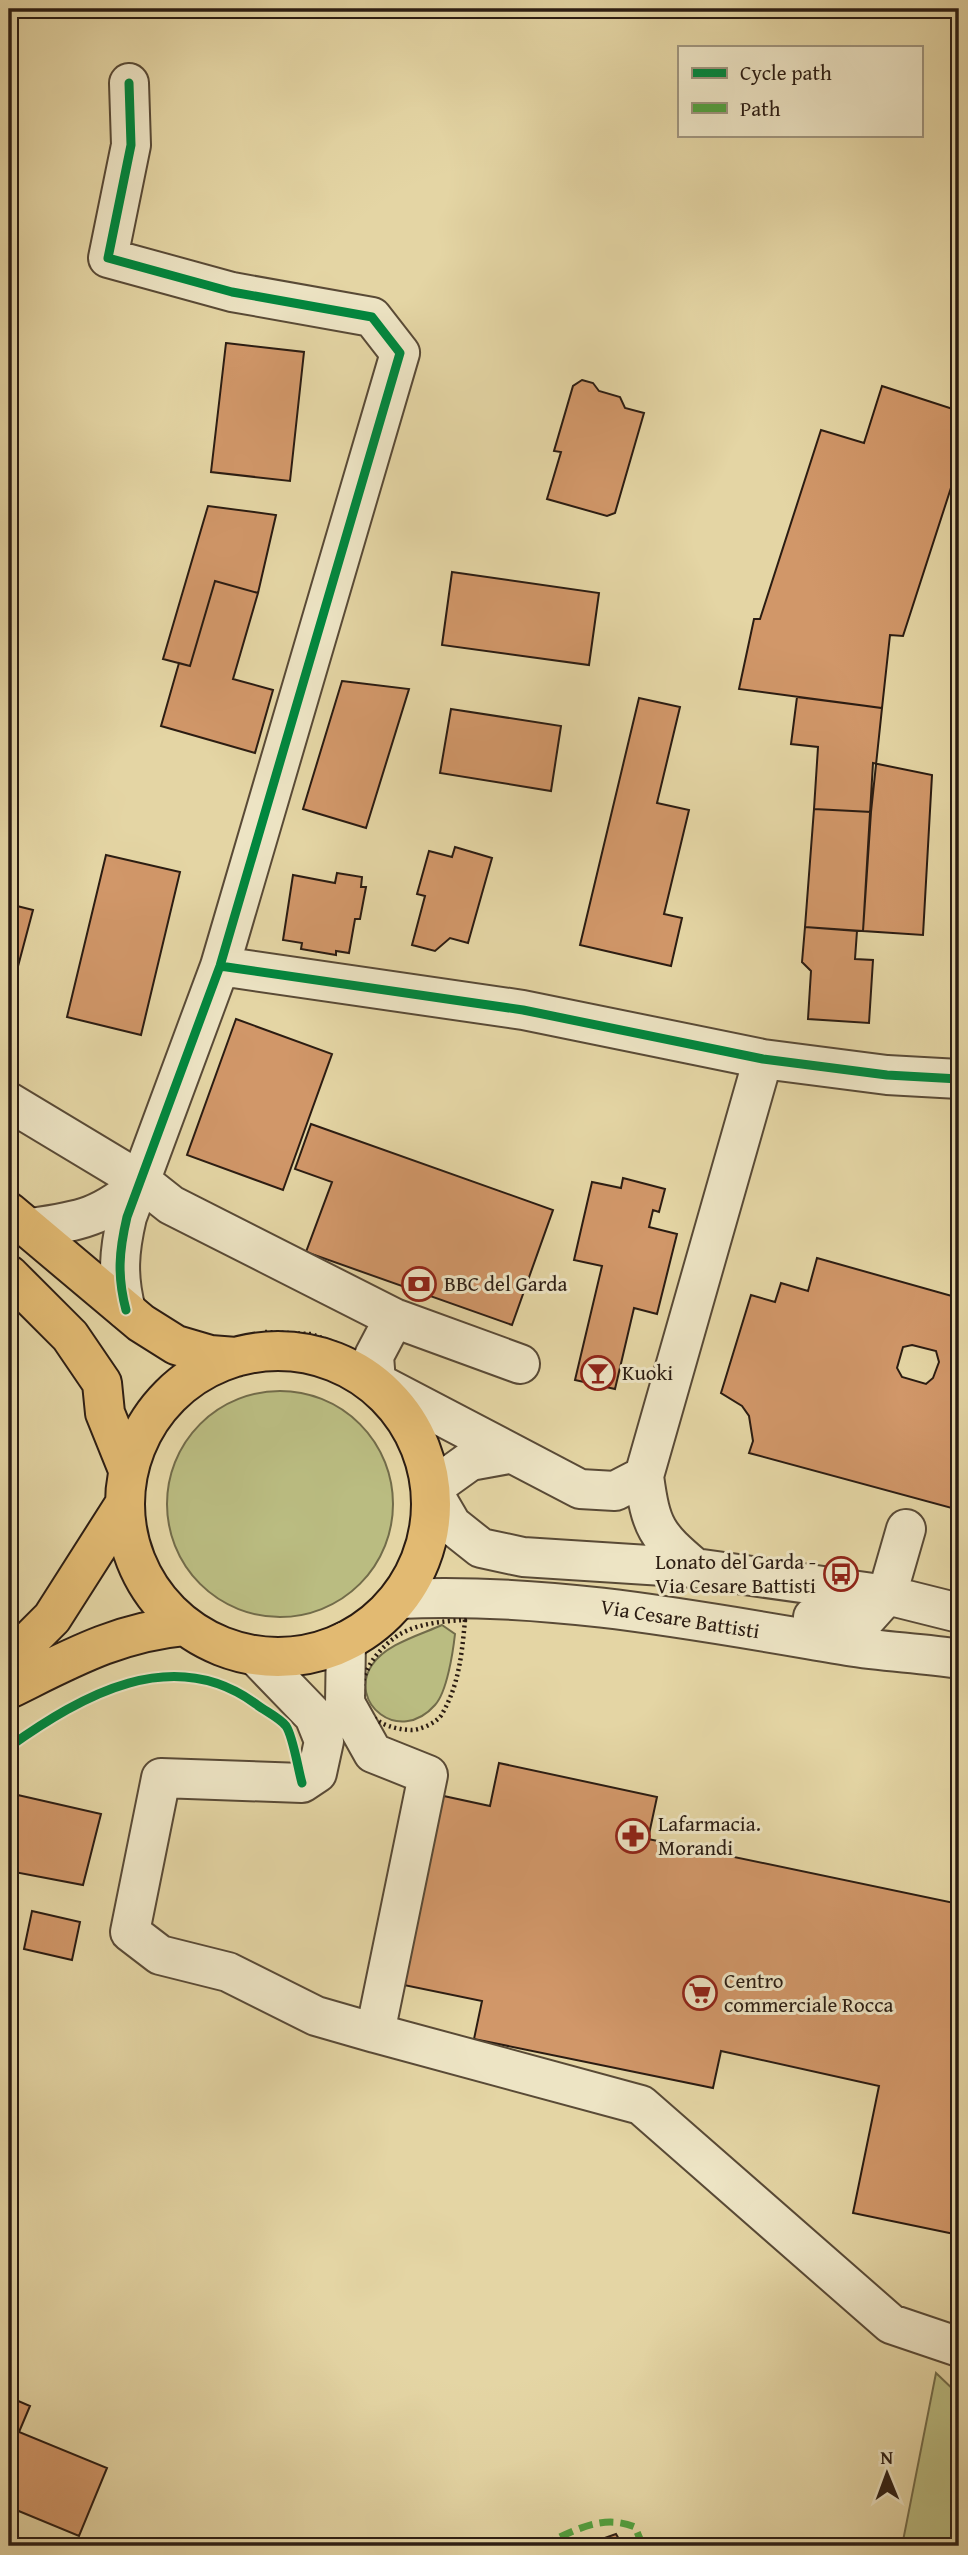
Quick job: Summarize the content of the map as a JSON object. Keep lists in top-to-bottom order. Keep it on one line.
{"streets":{"street":["Via Cesare Battisti"]},"places":{"bank":["BBC del Garda"],"bar":["Kuoki"],"bus stop":["Lonato del Garda - Via Cesare Battisti"],"pharmacy":["Lafarmacia. Morandi"],"supermarket":["Centro commerciale Rocca"]},"legend":["Cycle path","Path"],"north":"top"}
